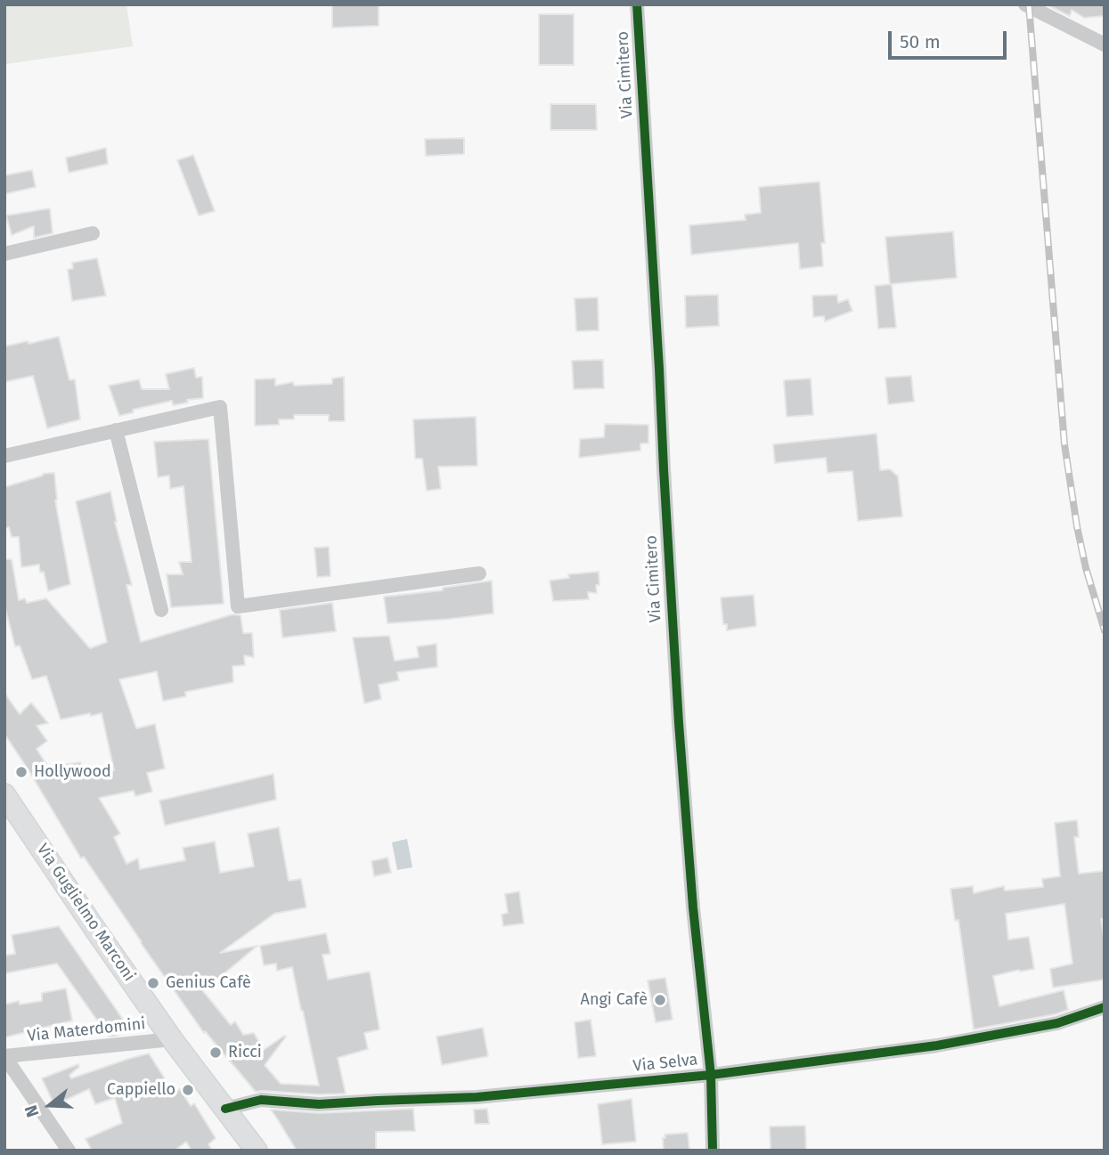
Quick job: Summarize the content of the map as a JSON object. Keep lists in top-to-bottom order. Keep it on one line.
{"streets":{"street":["Via Cimitero","Via Guglielmo Marconi","Via Materdomini","Via Selva"]},"crossings":[["Via Cimitero","Via Selva"],["Via Guglielmo Marconi","Via Materdomini"],["Via Guglielmo Marconi","Via Selva"]],"places":["Hollywood","Genius Cafè","Angi Cafè","Ricci","Cappiello"],"scale_bar":"50 m","north":"left"}
